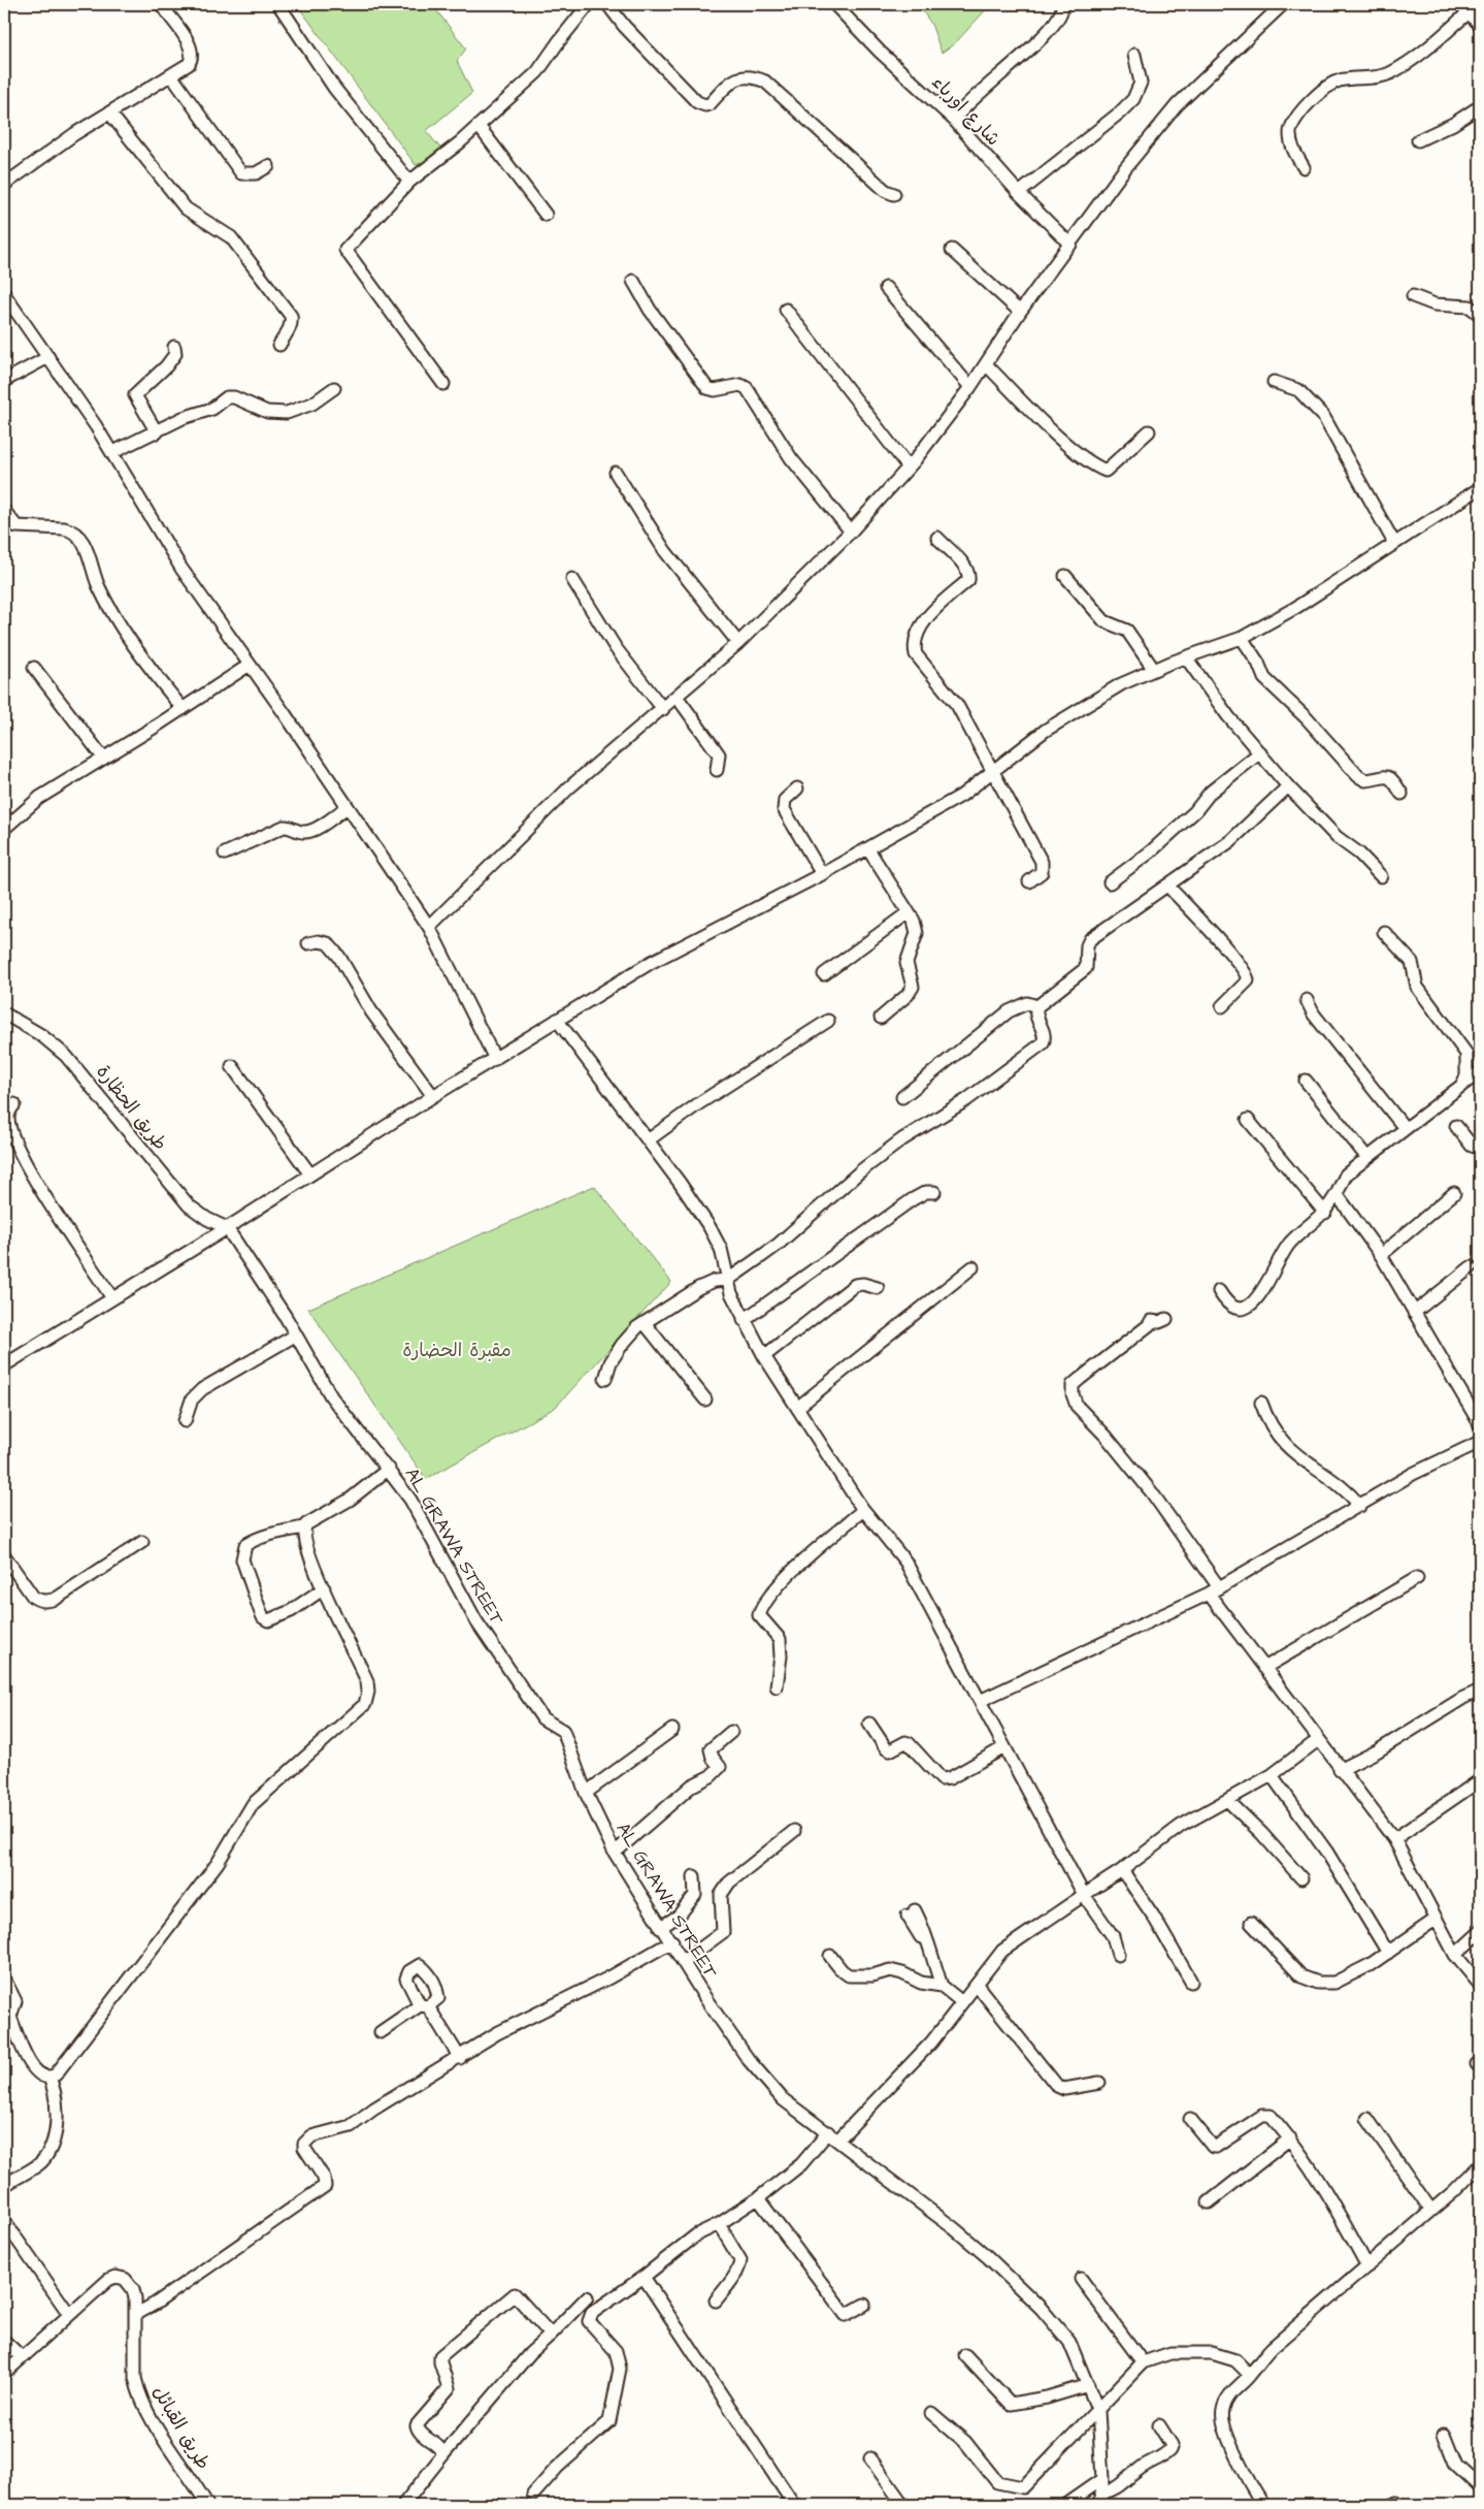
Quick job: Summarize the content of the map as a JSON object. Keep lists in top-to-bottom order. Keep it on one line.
{"streets":{"street":["شارع اورباء","طريق الحظارة","AL GRAWA STREET","طريق القبائل"]},"crossings":[["طريق الحظارة","AL GRAWA STREET"]],"parks":["مقبرة الحضارة"]}
